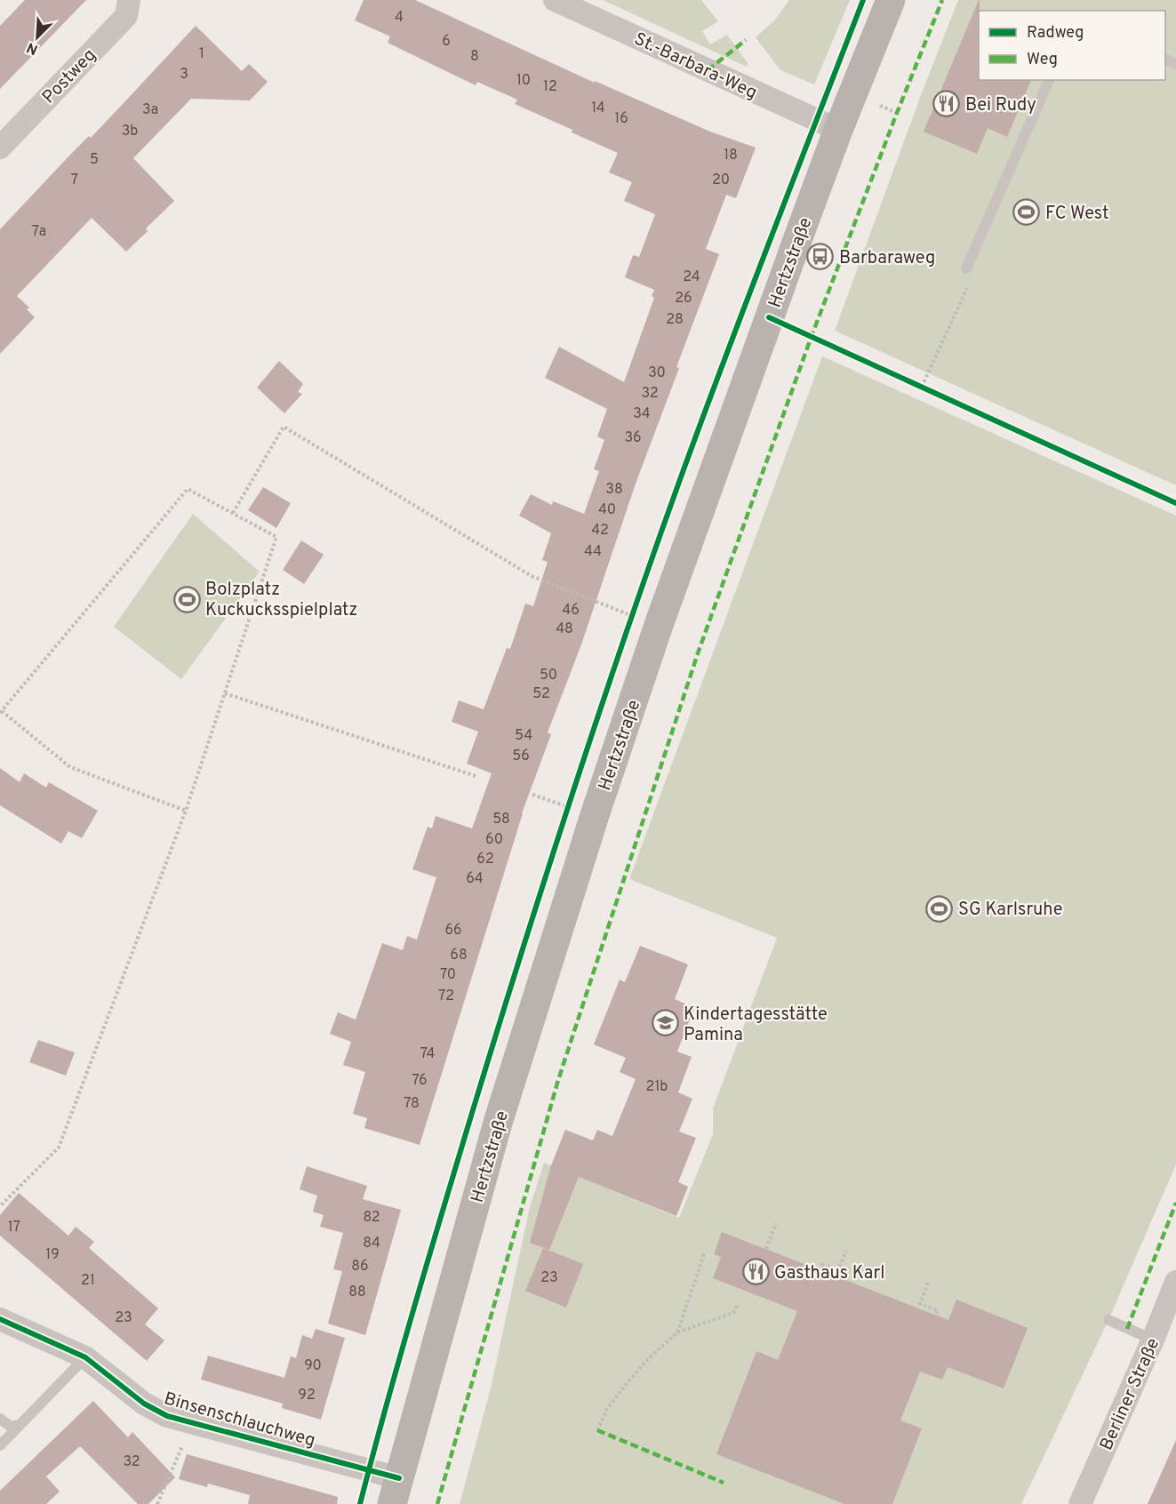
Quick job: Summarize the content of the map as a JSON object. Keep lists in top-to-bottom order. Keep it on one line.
{"streets":{"main road":["Hertzstraße"],"street":["St.-Barbara-Weg","Postweg","Berliner Straße","Binsenschlauchweg"]},"crossings":[["St.-Barbara-Weg","Hertzstraße"],["Hertzstraße","Binsenschlauchweg"]],"places":{"restaurant":["Bei Rudy","Gasthaus Karl"],"sports":["FC West","Bolzplatz Kuckucksspielplatz","SG Karlsruhe"],"bus stop":["Barbaraweg"],"school or university":["Kindertagesstätte Pamina"]},"house_numbers":["4","6","1","8","3","10","12","14","3a","16","3b","18","5","7","20","7a","24","26","28","30","32","34","36","38","40","42","44","46","48","50","52","54","56","58","60","62","64","66","68","70","72","74","76","21b","78","82","17","84","19","86","23","21","88","23","90","92","32"],"legend":["Radweg","Weg"],"north":"bottom left"}
